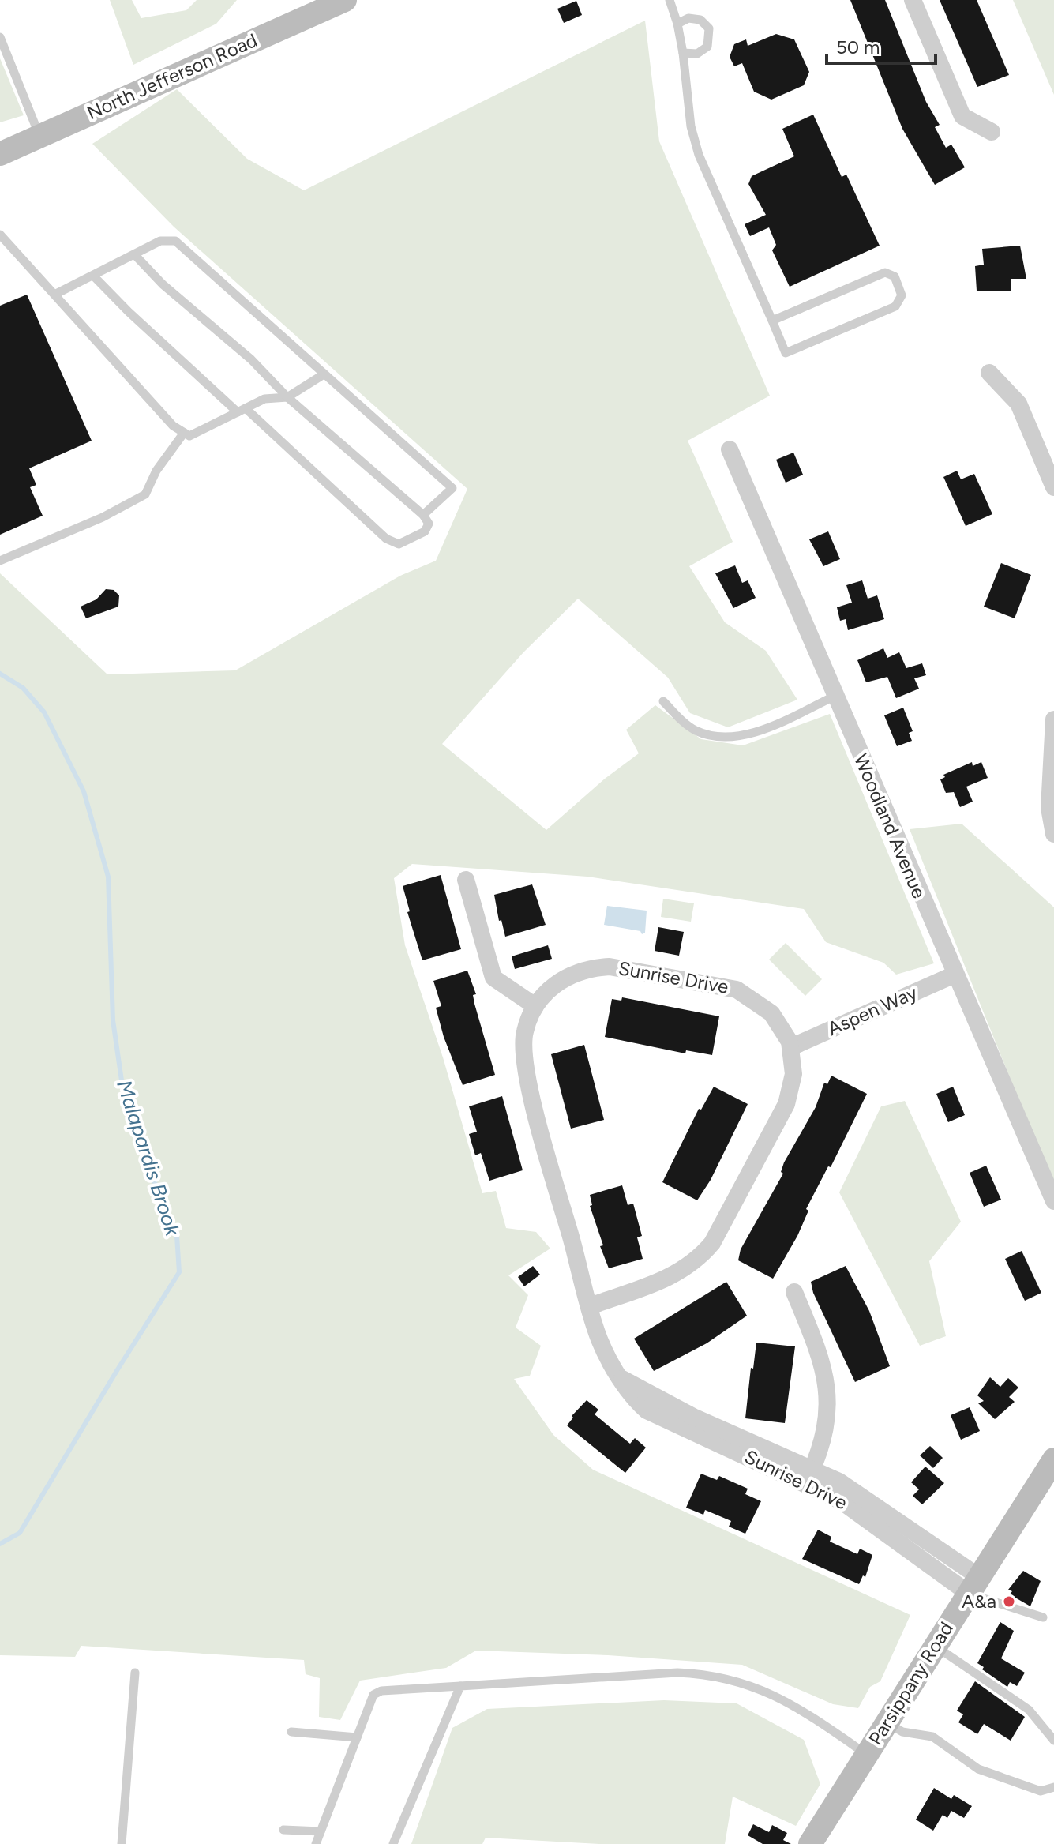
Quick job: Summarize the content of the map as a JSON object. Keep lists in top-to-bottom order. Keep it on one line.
{"streets":{"main road":["North Jefferson Road","Parsippany Road"],"street":["Woodland Avenue","Sunrise Drive","Aspen Way"]},"crossings":[["Woodland Avenue","Aspen Way"],["Sunrise Drive","Aspen Way"],["Sunrise Drive","Parsippany Road"]],"water":["Malapardis Brook"],"places":["A&a"],"scale_bar":"50 m"}
